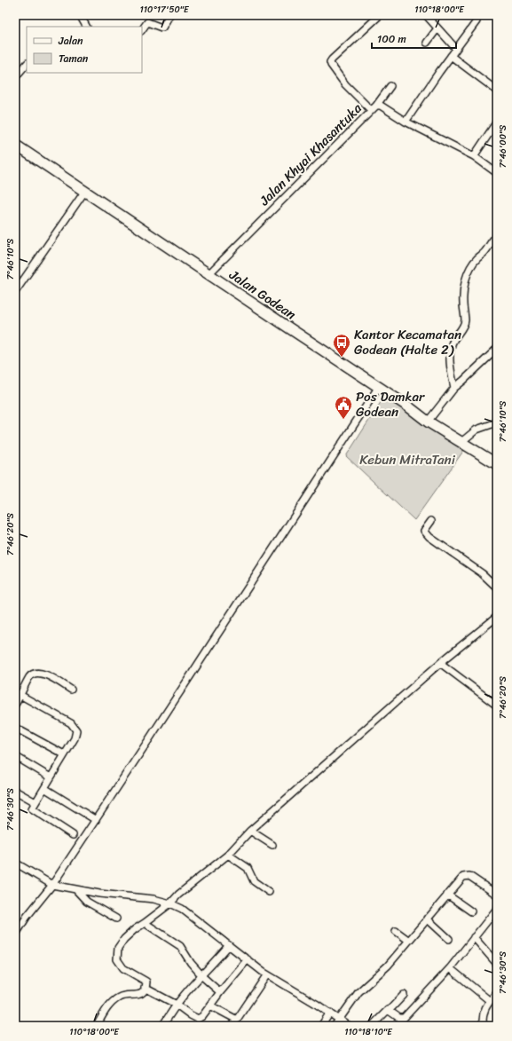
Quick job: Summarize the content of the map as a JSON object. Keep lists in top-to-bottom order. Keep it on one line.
{"streets":{"main road":["Jalan Godean"],"street":["Jalan Khyai Khasantuka"]},"crossings":[["Jalan Khyai Khasantuka","Jalan Godean"]],"parks":["Kebun MitraTani"],"places":{"bus stop":["Kantor Kecamatan Godean (Halte 2)"],"public building":["Pos Damkar Godean"]},"legend":["Jalan","Taman"],"scale_bar":"100 m","coordinates":["110°17'50\"E","110°18'00\"E","7°46'00\"S","7°46'10\"S","7°46'20\"S","7°46'30\"S","110°18'10\"E"]}
